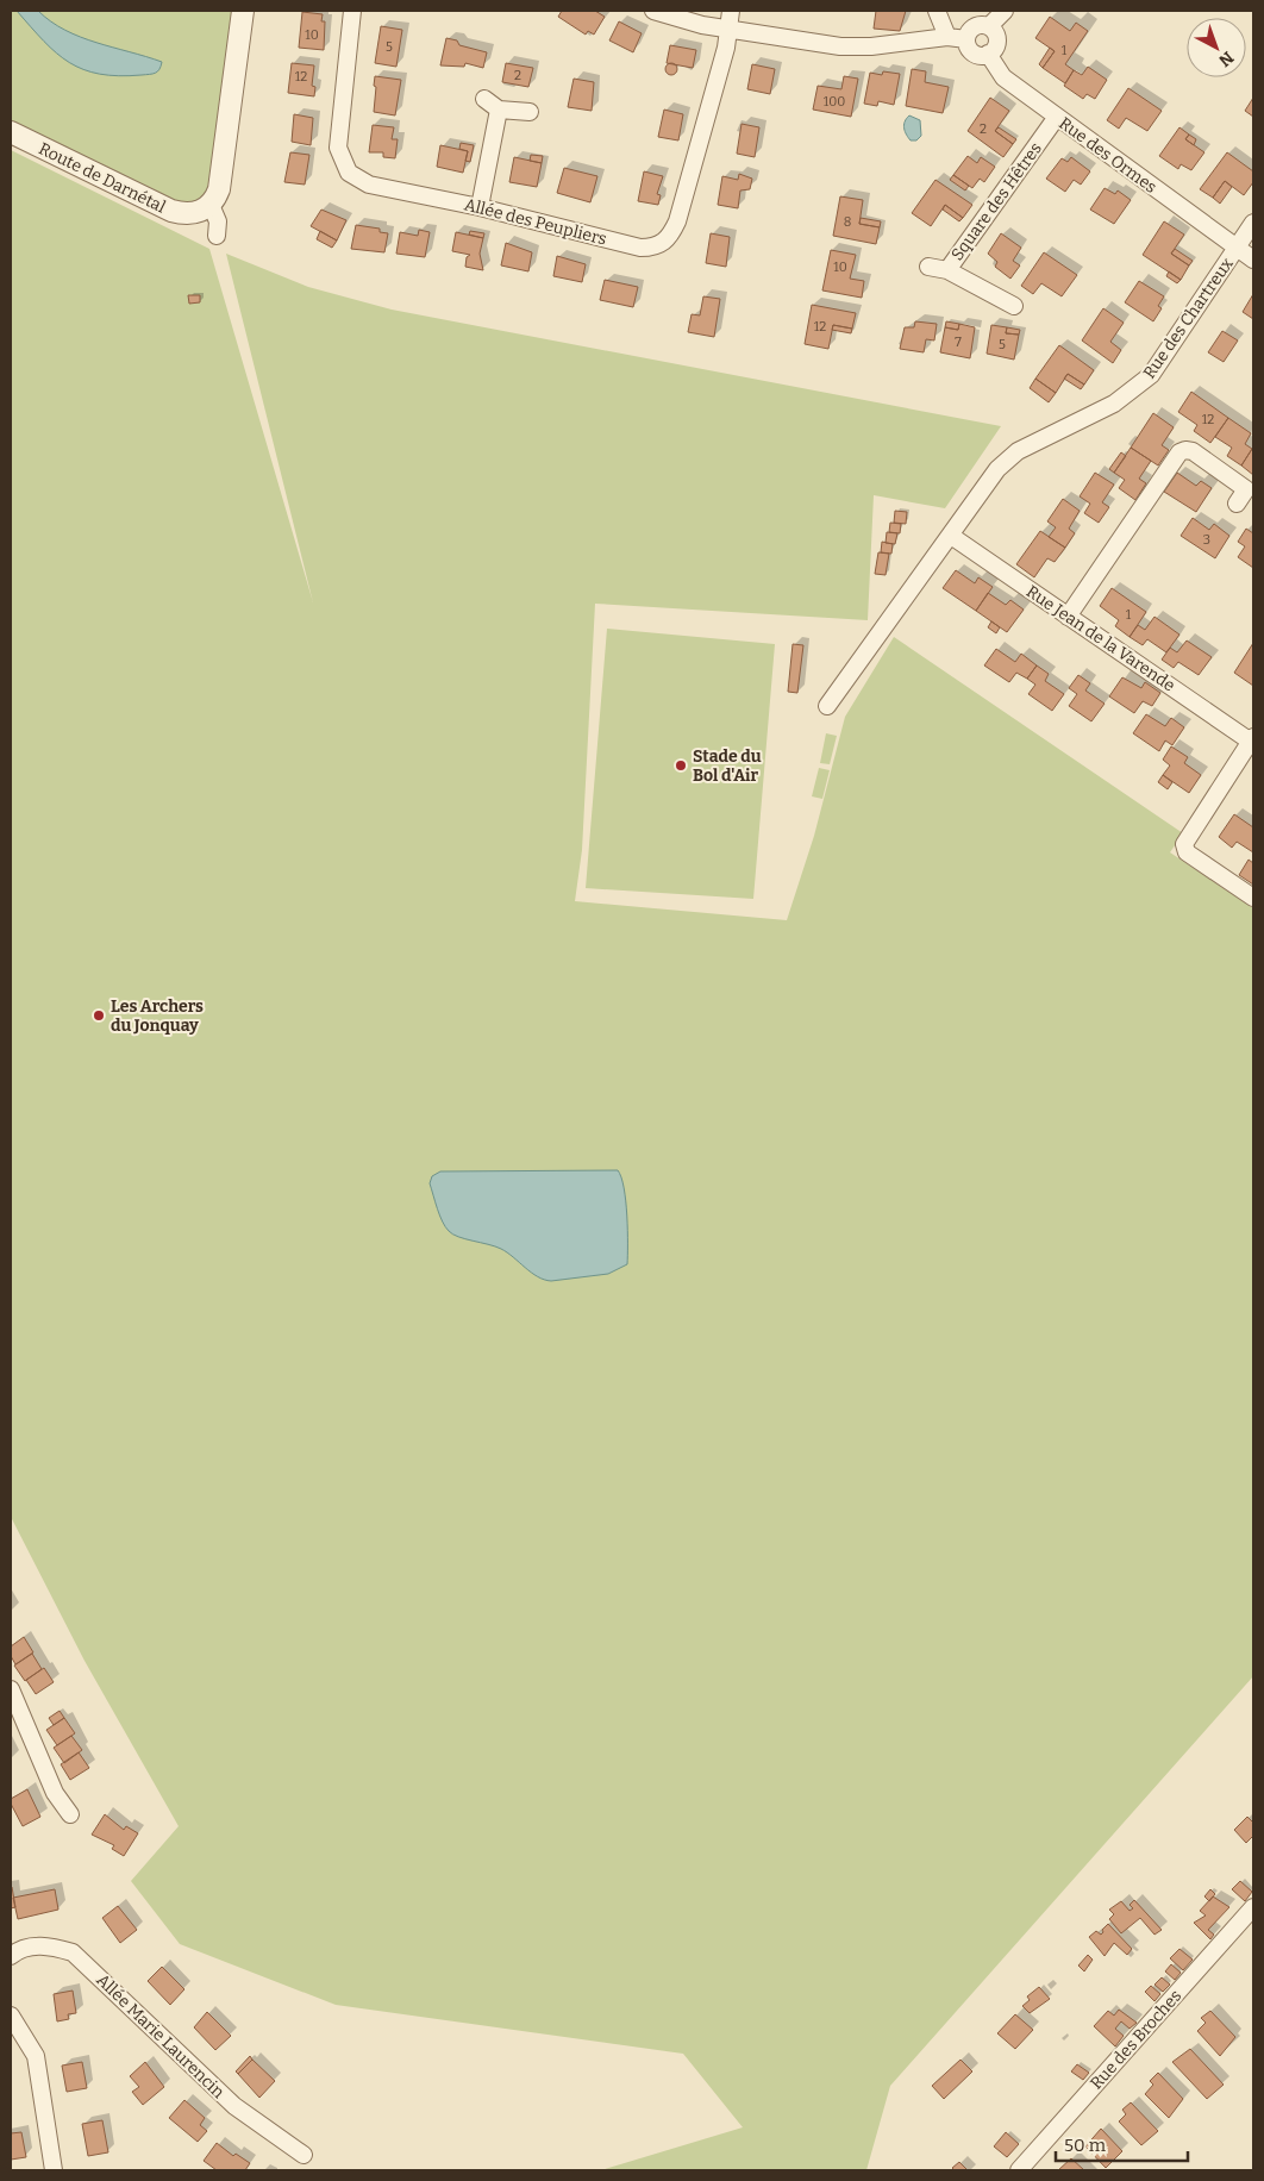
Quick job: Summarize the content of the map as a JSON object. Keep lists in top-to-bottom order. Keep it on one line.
{"streets":{"street":["Rue des Ormes","Route de Darnétal","Square des Hêtres","Allée des Peupliers","Rue des Chartreux","Rue Jean de la Varende","Allée Marie Laurencin","Rue des Broches"]},"crossings":[["Rue des Ormes","Square des Hêtres"],["Rue des Ormes","Rue des Chartreux"],["Rue des Chartreux","Rue Jean de la Varende"]],"places":["Stade du Bol d'Air","Les Archers du Jonquay"],"house_numbers":["10","5","1","2","12","100","2","8","10","12","7","5","12","3","1"],"scale_bar":"50 m","north":"bottom right"}
